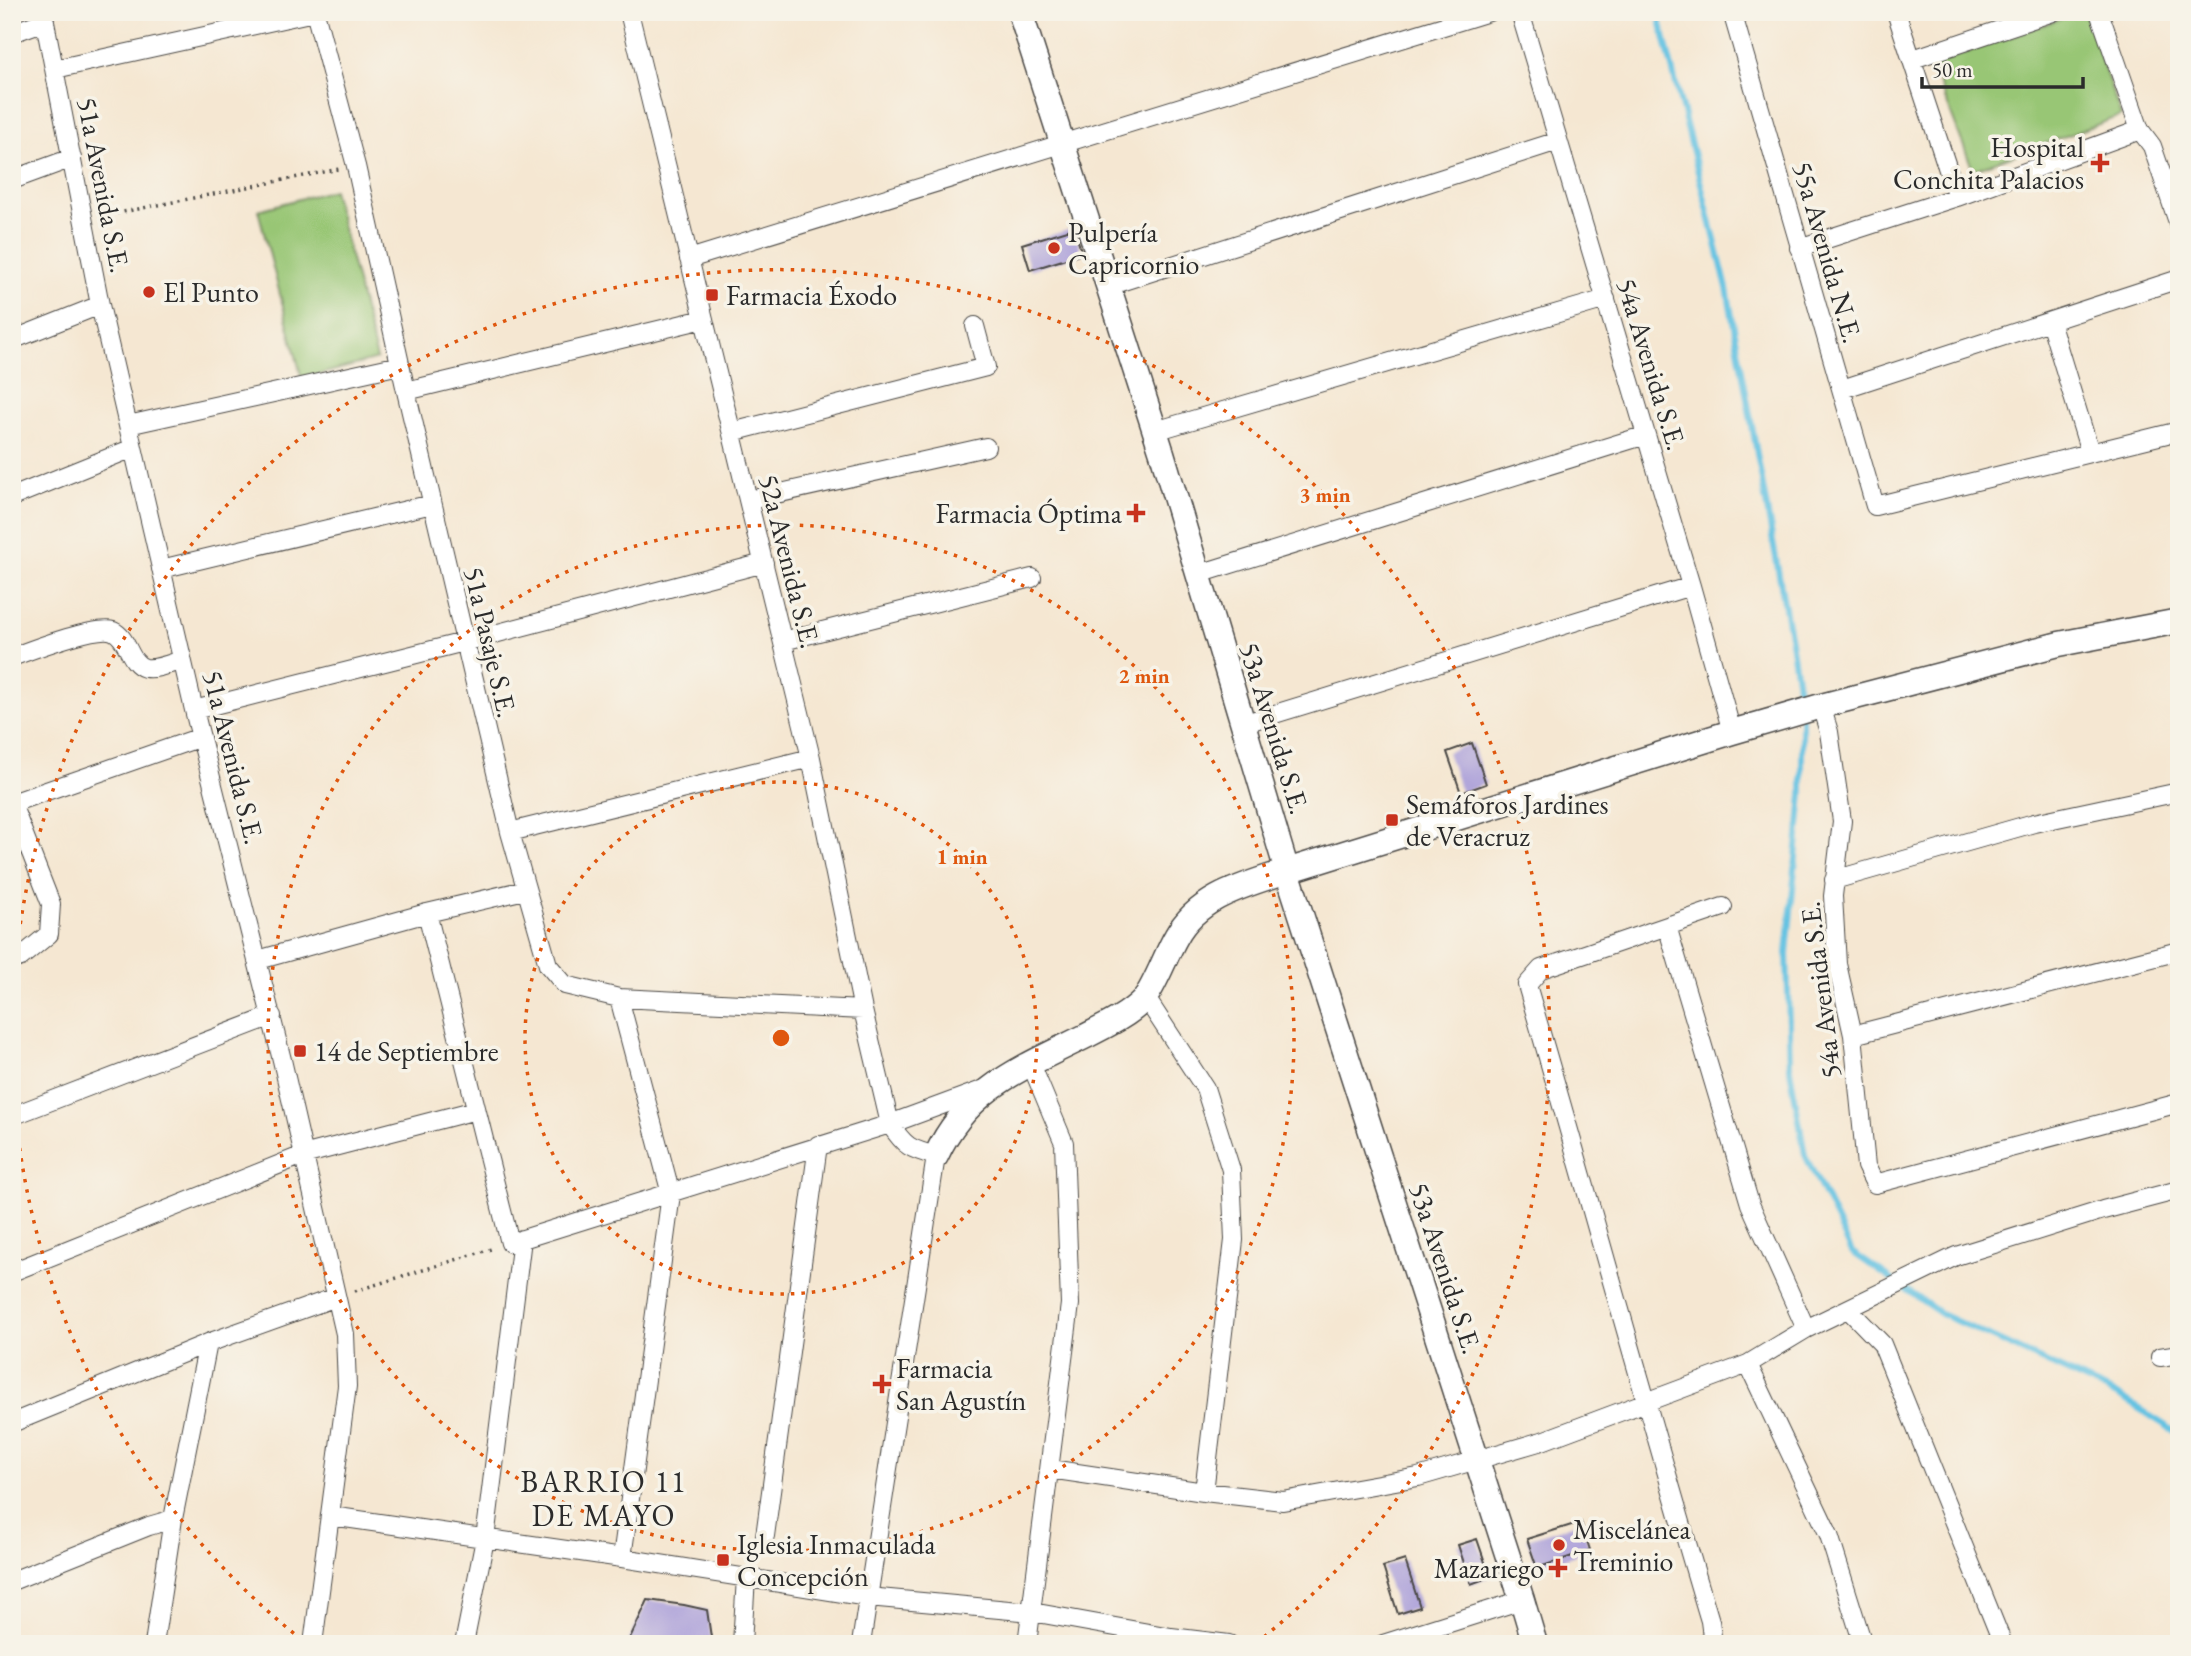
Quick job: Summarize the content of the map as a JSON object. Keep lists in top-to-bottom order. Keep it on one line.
{"streets":{"street":["51a Avenida S.E.","55a Avenida N.E.","54a Avenida S.E.","52a Avenida S.E.","51a Pasaje S.E.","53a Avenida S.E."]},"crossings":[["52a Avenida S.E.","51a Pasaje S.E."]],"districts":["BARRIO 11 DE MAYO"],"places":{"health":["Hospital Conchita Palacios","Farmacia Óptima","Farmacia San Agustín","Mazariego"],"other":["Pulpería Capricornio","El Punto","Miscelánea Treminio"],"transit":["Farmacia Éxodo","Semáforos Jardines de Veracruz","14 de Septiembre","Iglesia Inmaculada Concepción"]},"scale_bar":"50 m","rings":["3 min","2 min","1 min"]}
